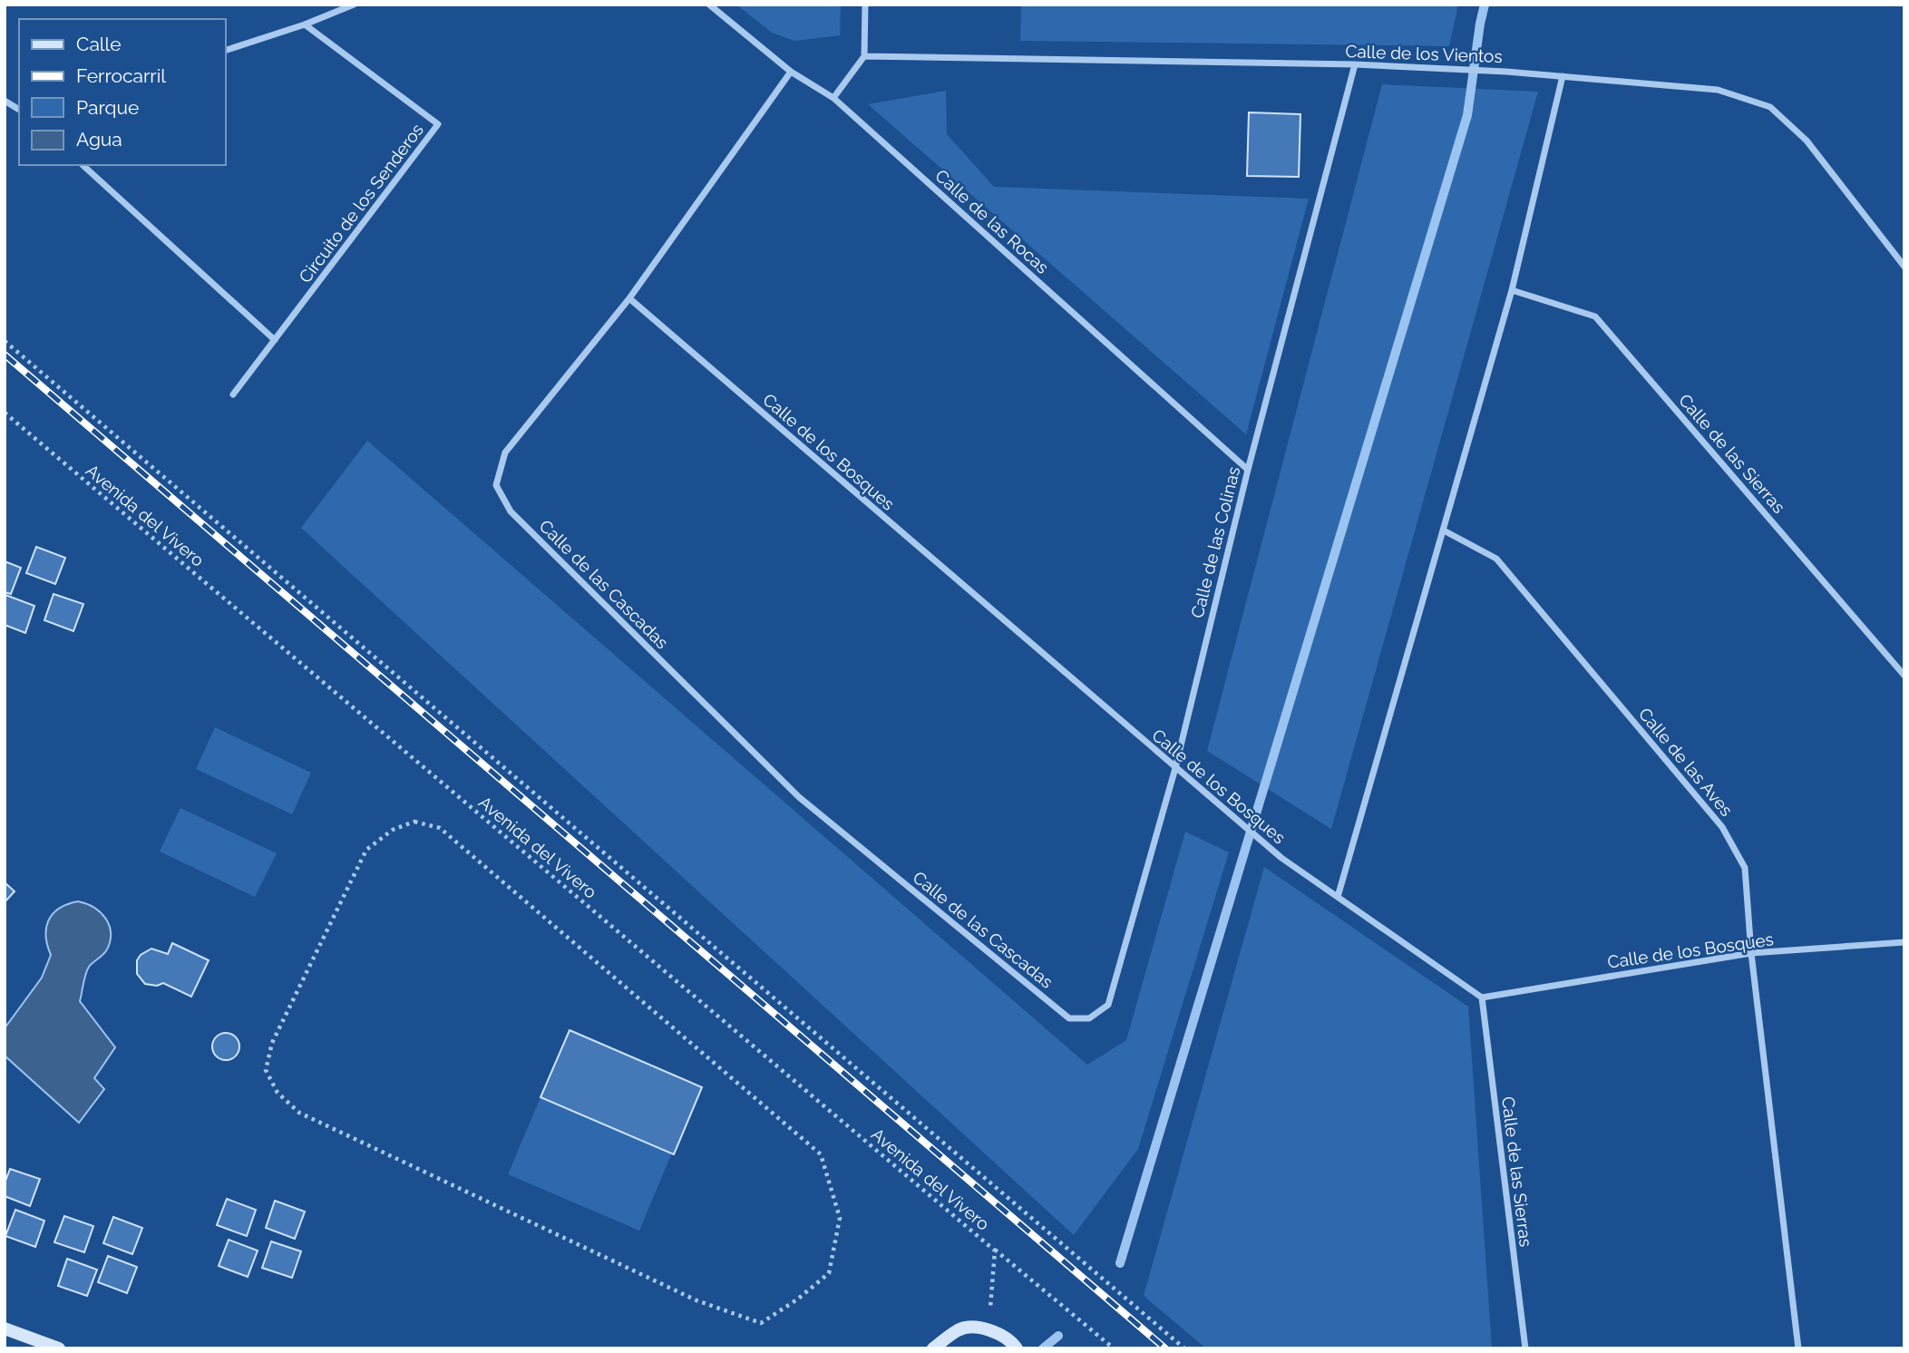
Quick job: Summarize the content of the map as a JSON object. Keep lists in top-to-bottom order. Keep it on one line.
{"streets":{"street":["Calle de los Vientos","Circuito de los Senderos","Calle de las Rocas","Calle de los Bosques","Calle de las Sierras","Calle de las Colinas","Calle de las Cascadas","Calle de las Aves"],"path":["Avenida del Vivero"]},"crossings":[["Calle de los Vientos","Calle de las Colinas"],["Calle de las Rocas","Calle de las Colinas"],["Calle de las Rocas","Calle de las Cascadas"],["Calle de los Bosques","Calle de las Sierras"],["Calle de los Bosques","Calle de las Colinas"],["Calle de los Bosques","Calle de las Cascadas"],["Calle de los Bosques","Calle de las Aves"],["Calle de las Colinas","Calle de las Cascadas"]],"legend":["Calle","Ferrocarril","Parque","Agua"]}
